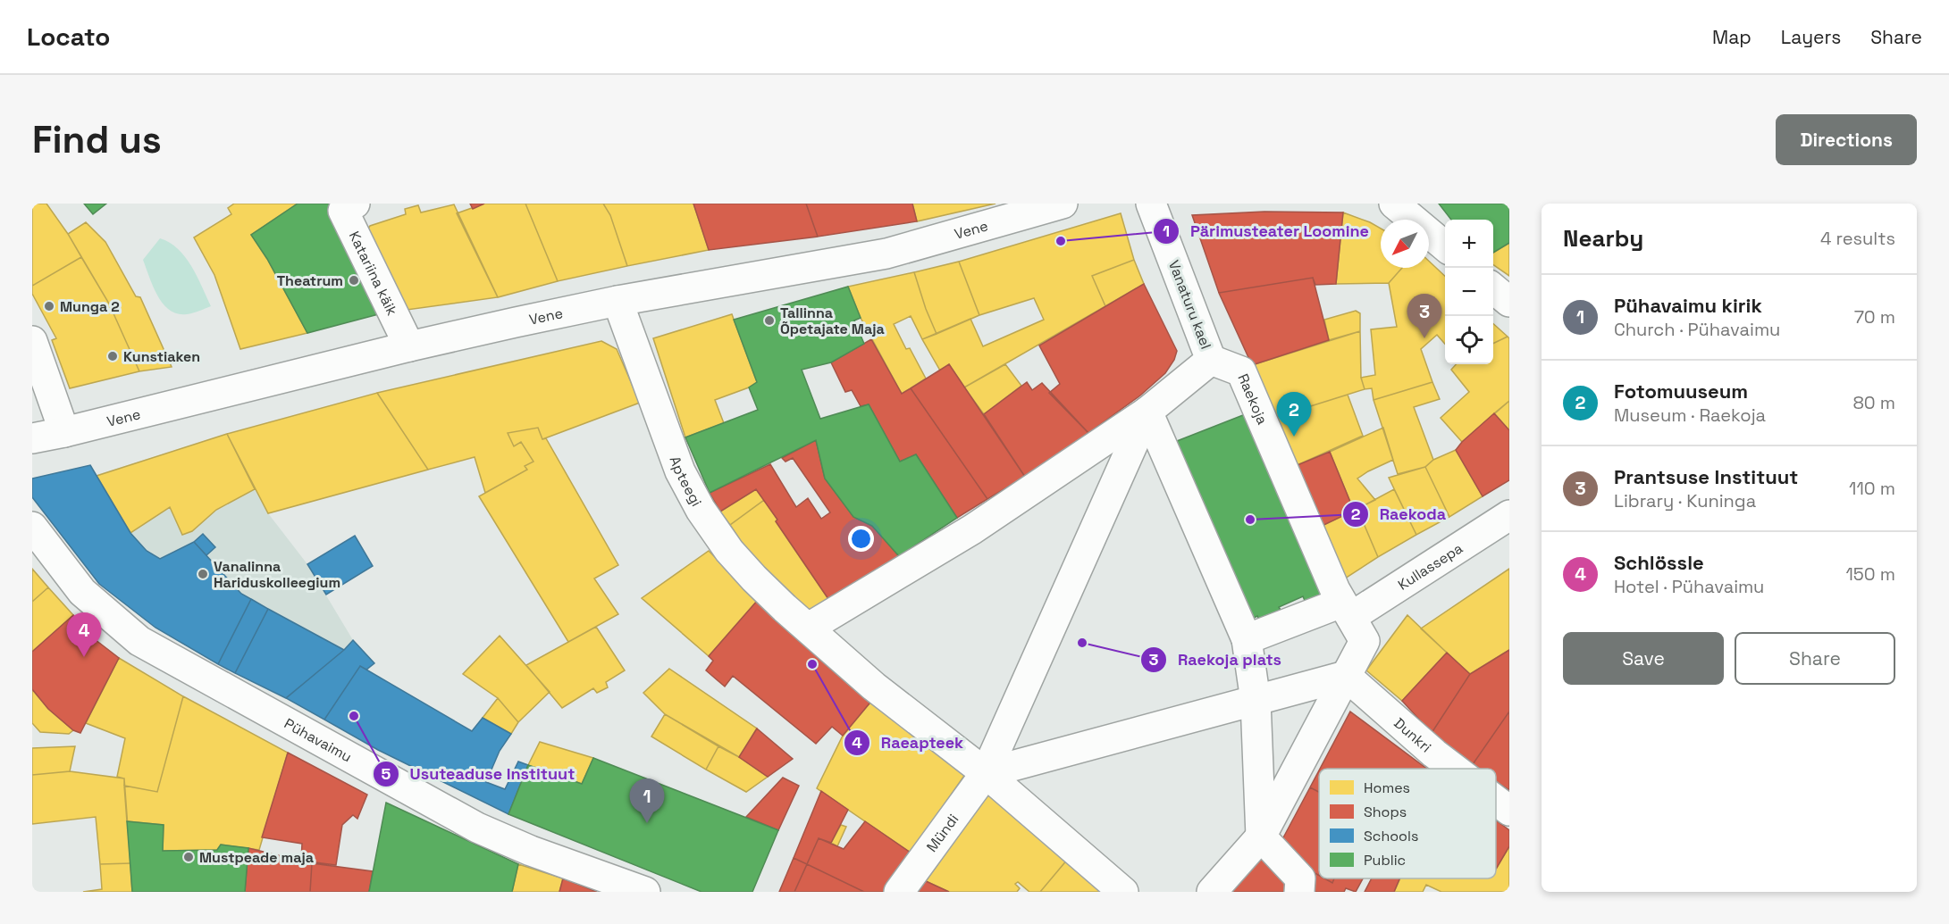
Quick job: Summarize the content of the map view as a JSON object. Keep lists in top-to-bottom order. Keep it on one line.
{"streets":{"street":["Vene","Katariina käik","Vanaturu kael","Raekoja","Apteegi","Kullassepa","Dunkri","Pühavaimu","Mündi"]},"crossings":[["Vene","Katariina käik"],["Vene","Apteegi"],["Vanaturu kael","Raekoja"],["Vanaturu kael","Apteegi"],["Vanaturu kael","Mündi"],["Raekoja","Kullassepa"],["Raekoja","Dunkri"],["Apteegi","Mündi"]],"places":["Pärimusteater Loomine","Theatrum","Munga 2","Tallinna Õpetajate Maja","Kunstiaken","Raekoda","Vanalinna Hariduskolleegium","Raekoja plats","Raeapteek","Usuteaduse Instituut","Mustpeade maja"],"legend":["Homes","Shops","Schools","Public"],"north":"bottom left","page":{"header":"Locato","nav":["Map","Layers","Share"],"buttons":["Directions",["Save","Share"]],"title":"Find us","heading":["Nearby","4 results"],"map_buttons":["+","−"],"list":[{"mark":"1","name":"Pühavaimu kirik","note":"Church · Pühavaimu","value":"70 m"},{"mark":"2","name":"Fotomuuseum","note":"Museum · Raekoja","value":"80 m"},{"mark":"3","name":"Prantsuse Instituut","note":"Library · Kuninga","value":"110 m"},{"mark":"4","name":"Schlössle","note":"Hotel · Pühavaimu","value":"150 m"}],"pins":["3","2","4","1"]}}
